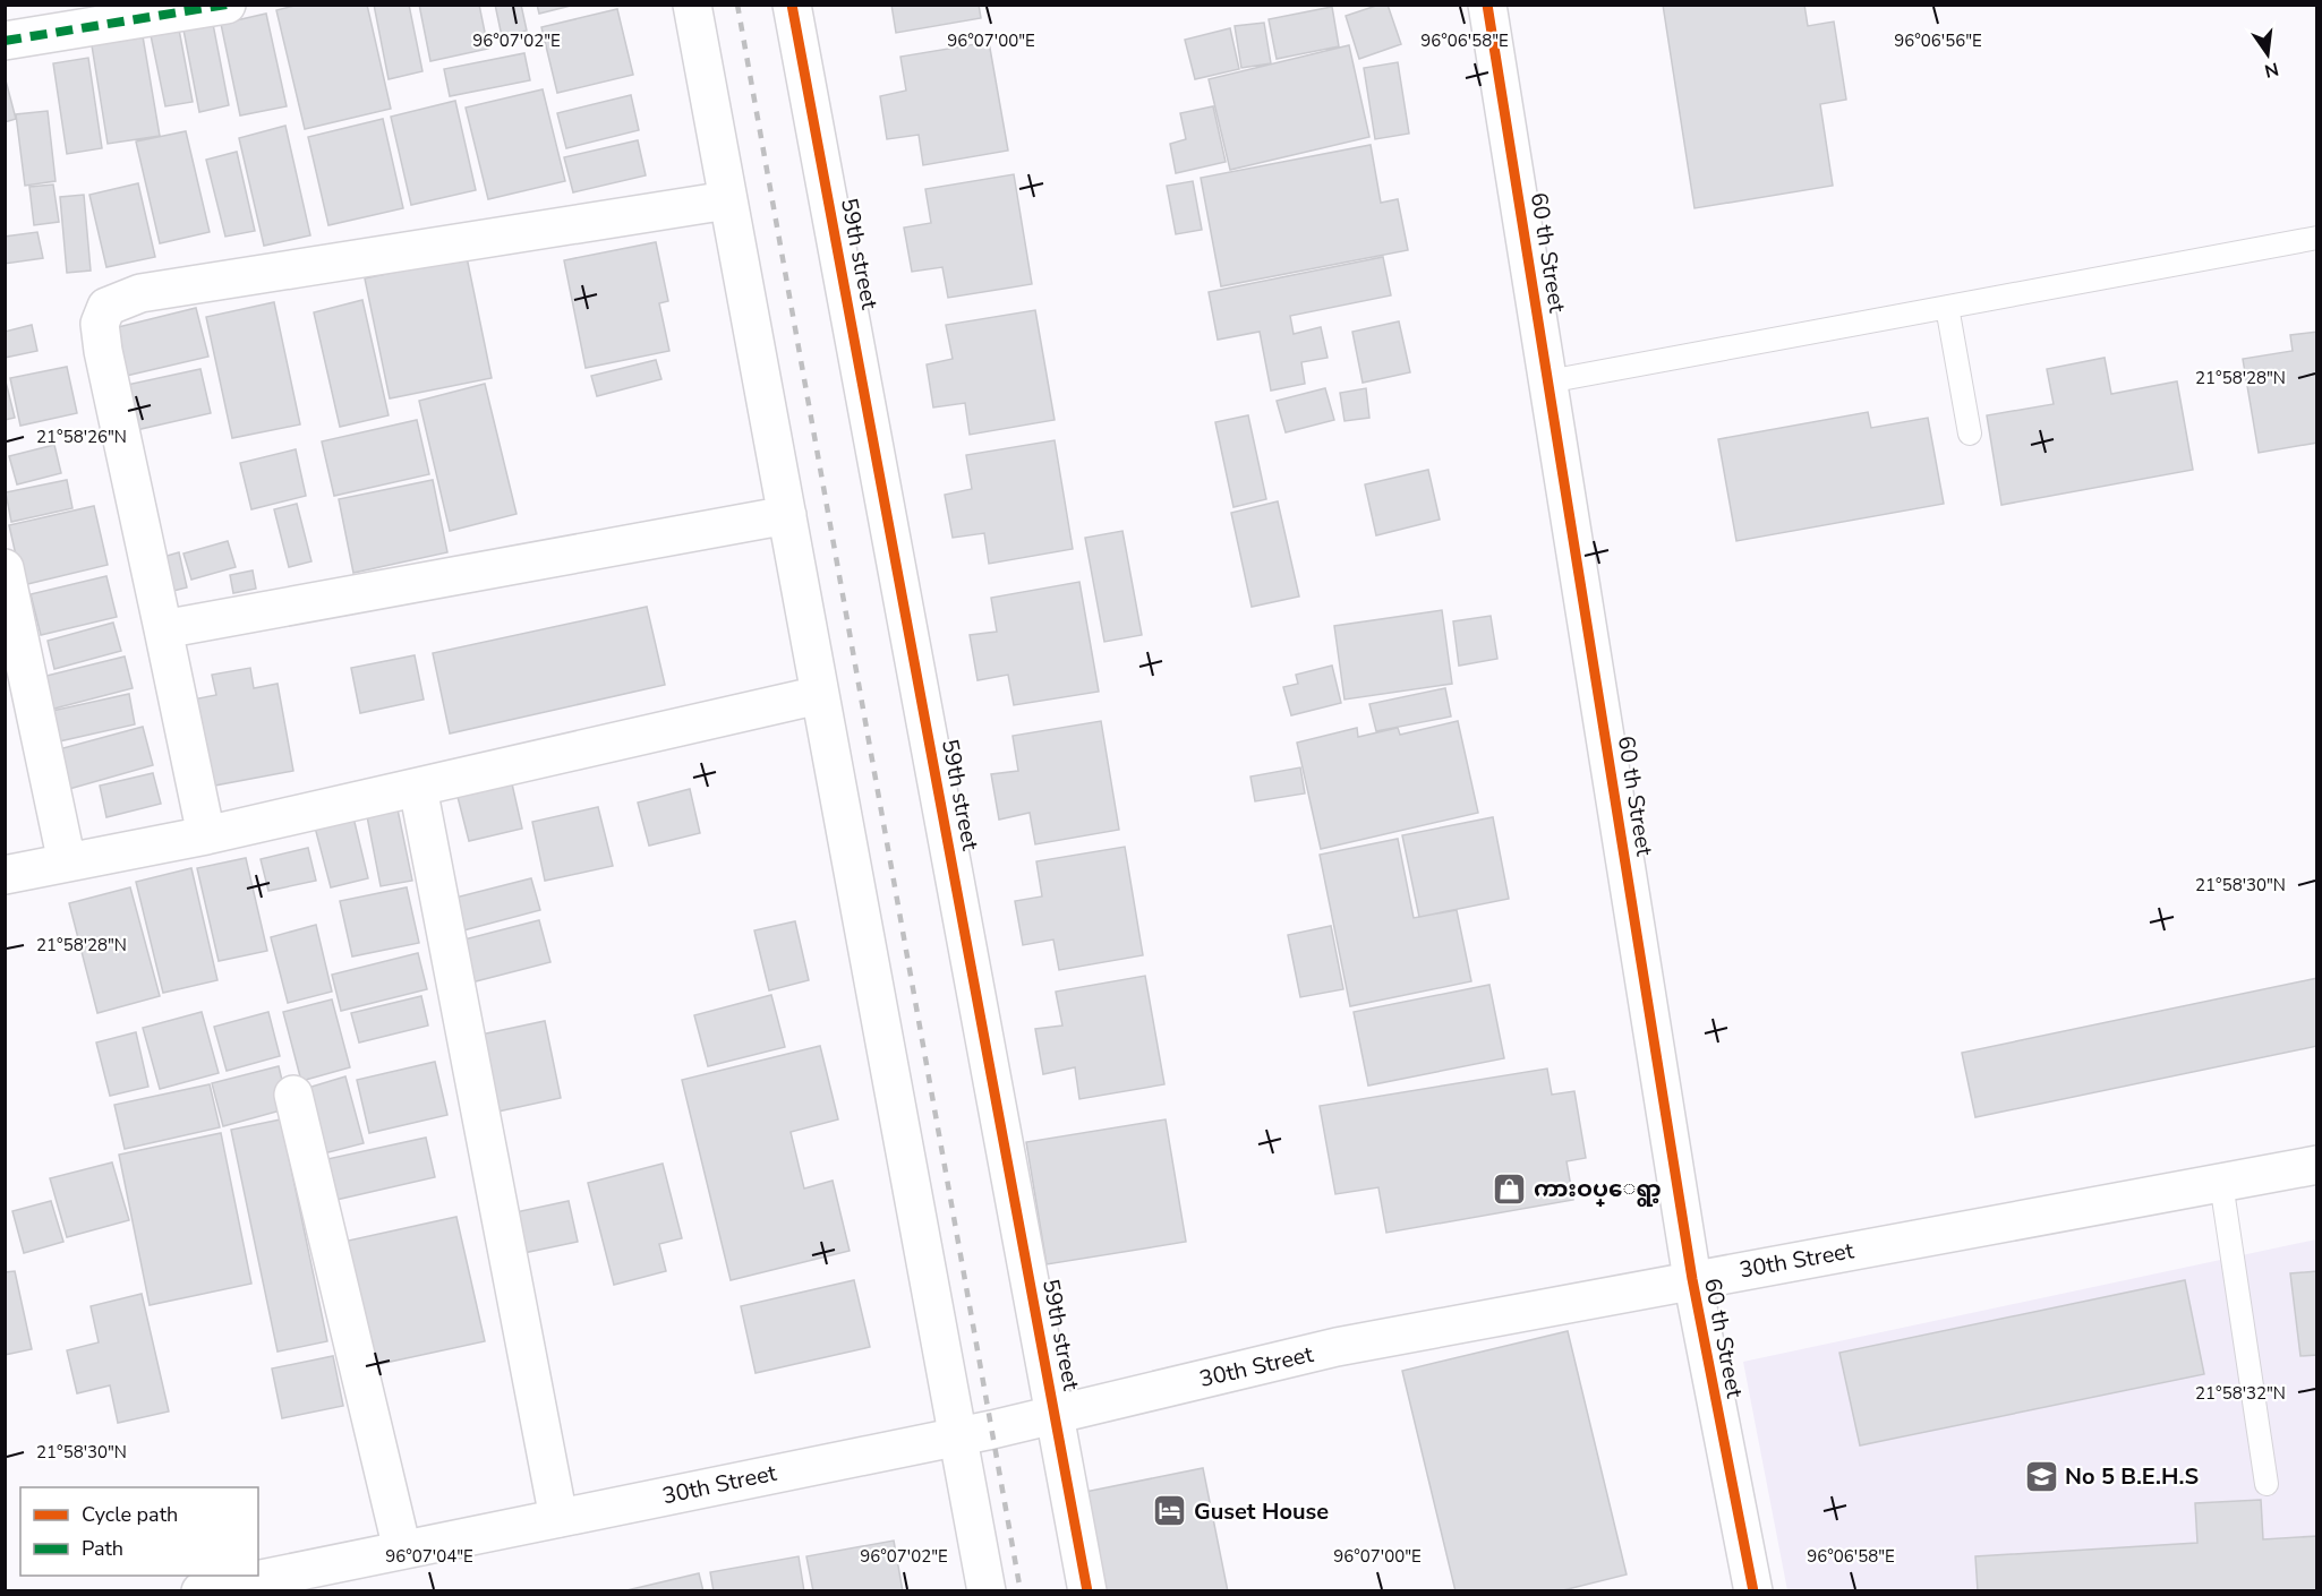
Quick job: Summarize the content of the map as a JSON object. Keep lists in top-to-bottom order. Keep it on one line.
{"streets":{"street":["60 th Street","59th street","30th Street"]},"crossings":[["60 th Street","30th Street"],["59th street","30th Street"]],"places":{"shop":["ကားဝပ္ေရွာ့"],"school or university":["No 5 B.E.H.S"],"hotel":["Guset House"]},"legend":["Cycle path","Path"],"north":"bottom","coordinates":["96°07'02\"E","96°07'00\"E","96°06'58\"E","96°06'56\"E","21°58'28\"N","21°58'26\"N","21°58'30\"N","21°58'32\"N","96°07'04\"E"]}
